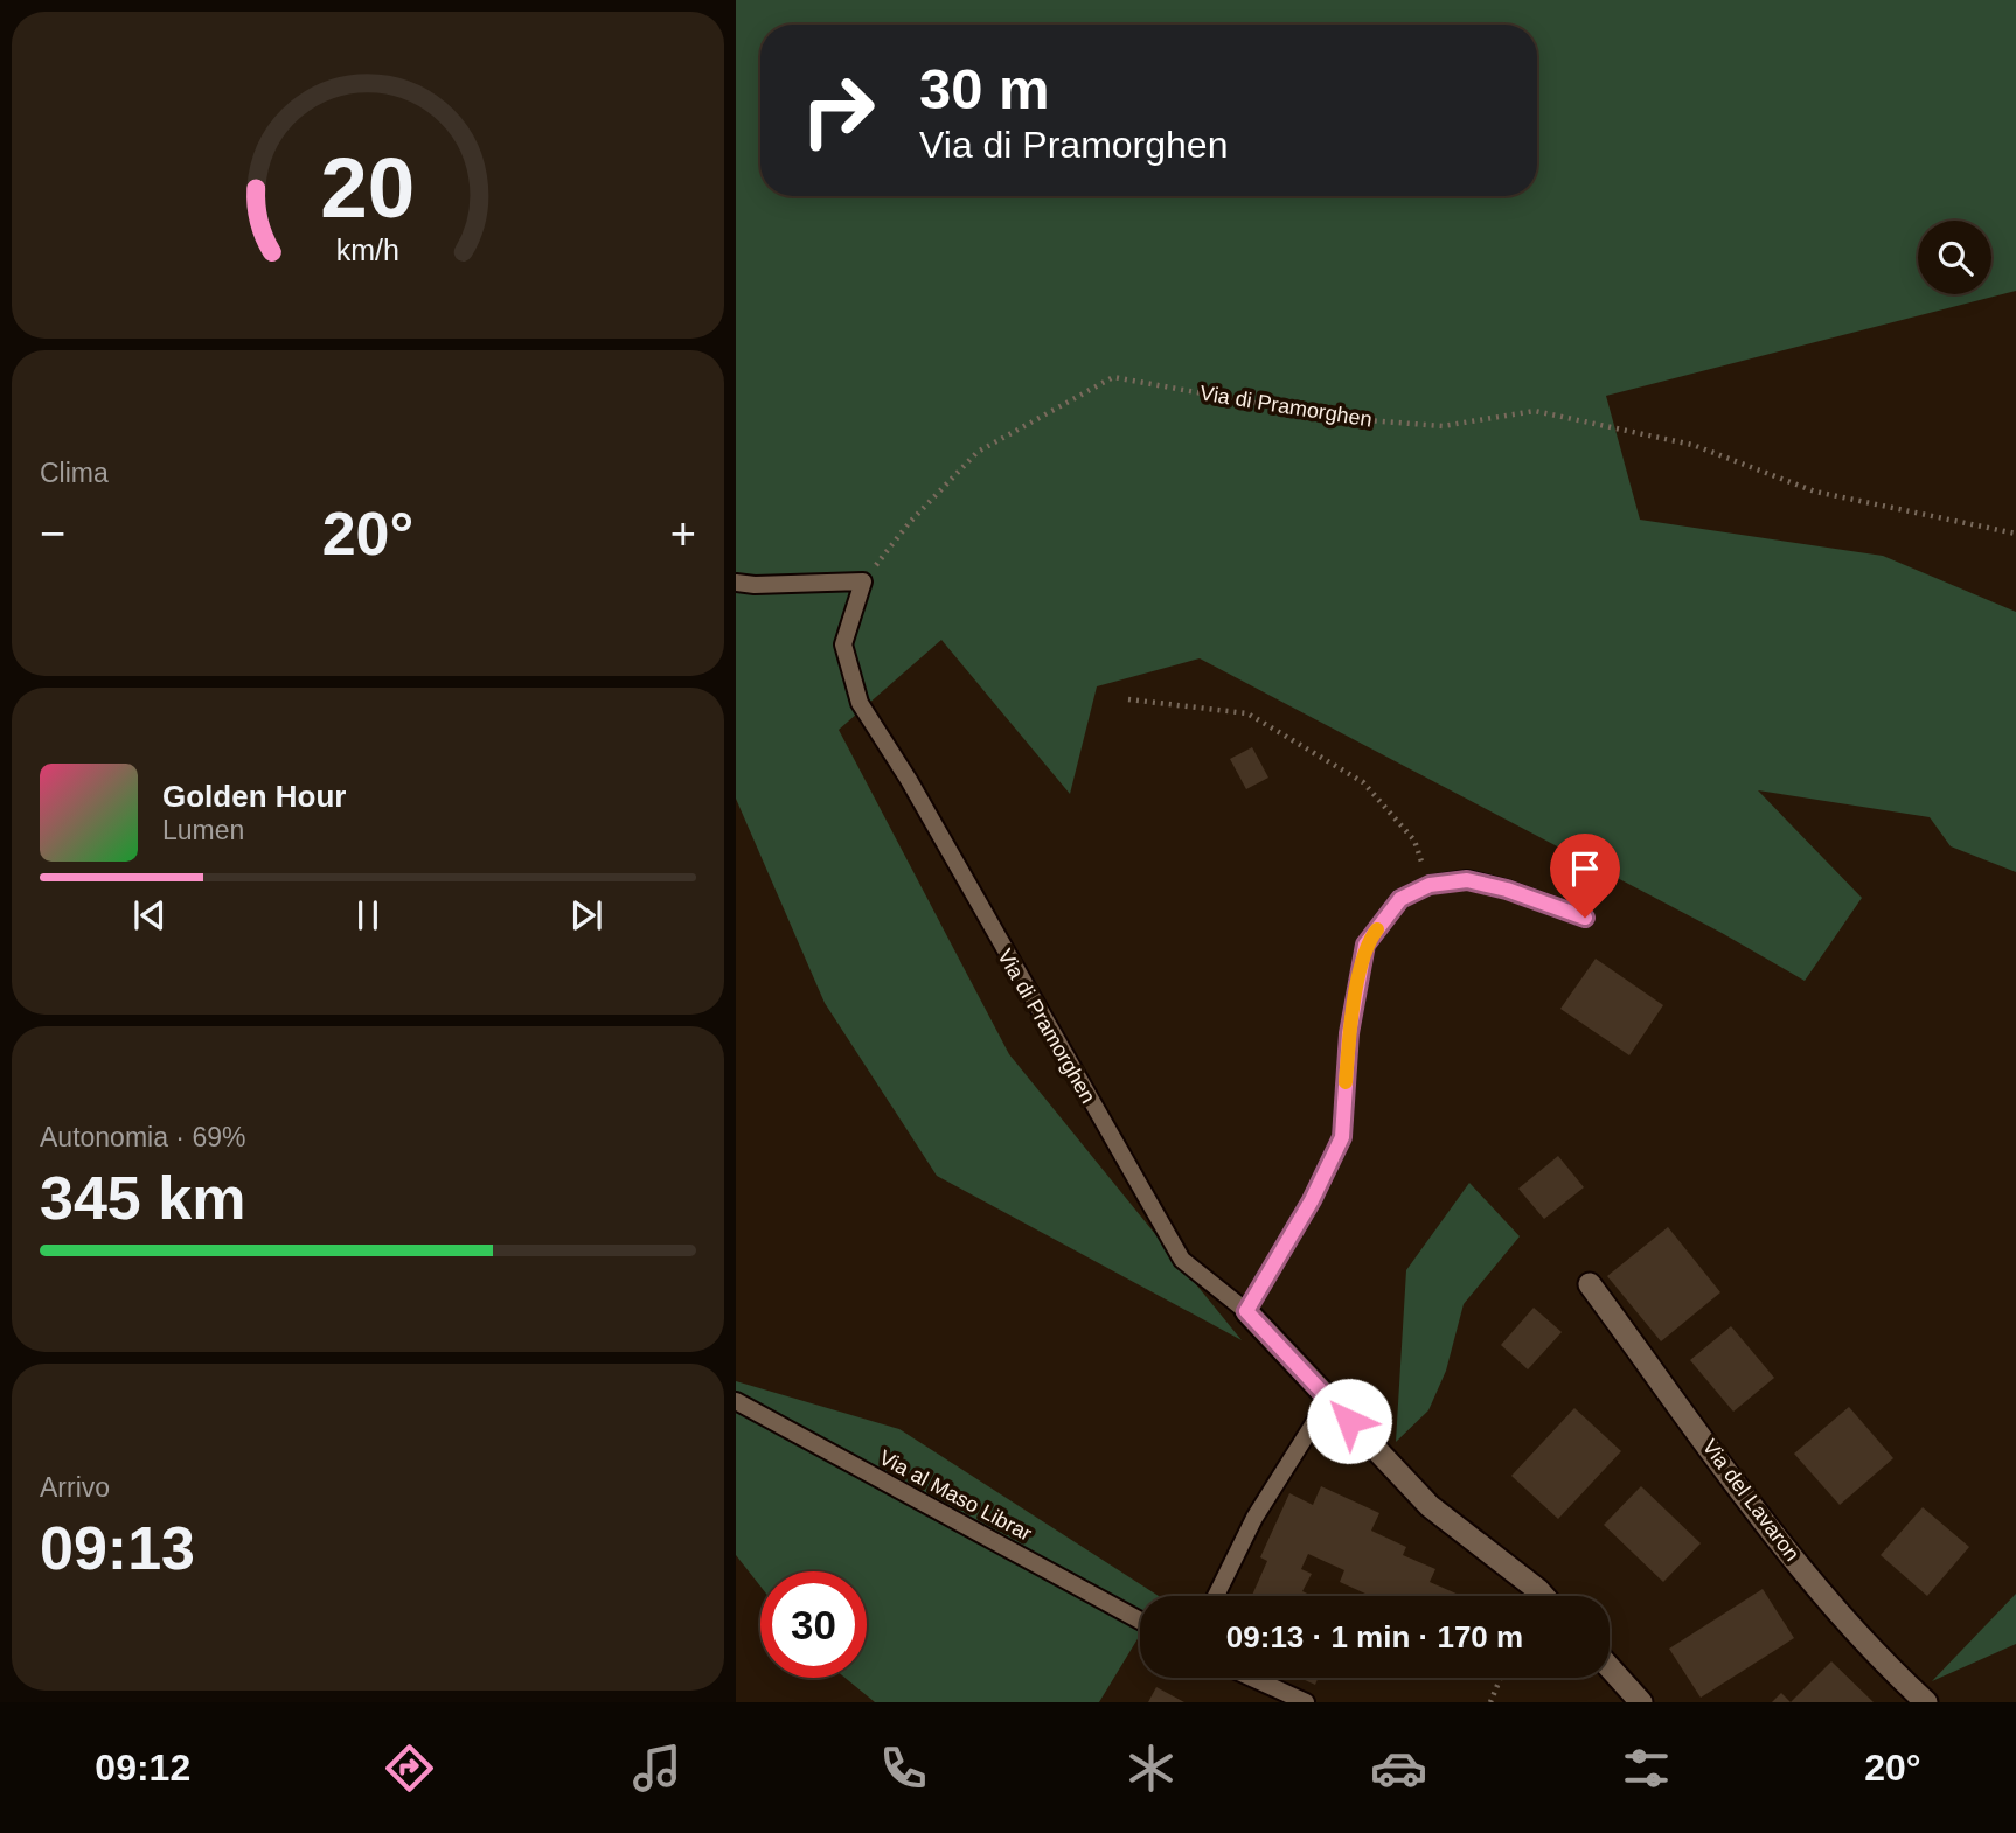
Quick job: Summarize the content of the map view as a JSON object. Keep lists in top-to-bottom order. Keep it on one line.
{"streets":{"street":["Via di Pramorghen","Via del Lavaron"],"lane":["Via al Maso Librar"]},"page":{"turn":["30 m","Via di Pramorghen"],"tile":["Clima",["Autonomia · 69%","345 km"],["Arrivo","09:13"]],"heat":["−","20°","+"],"song":["Golden Hour","Lumen"],"limit":"30","trip":"09:13 · 1 min · 170 m","tabs":["09:12","20°"],"gauge":["20","km/h"]}}
